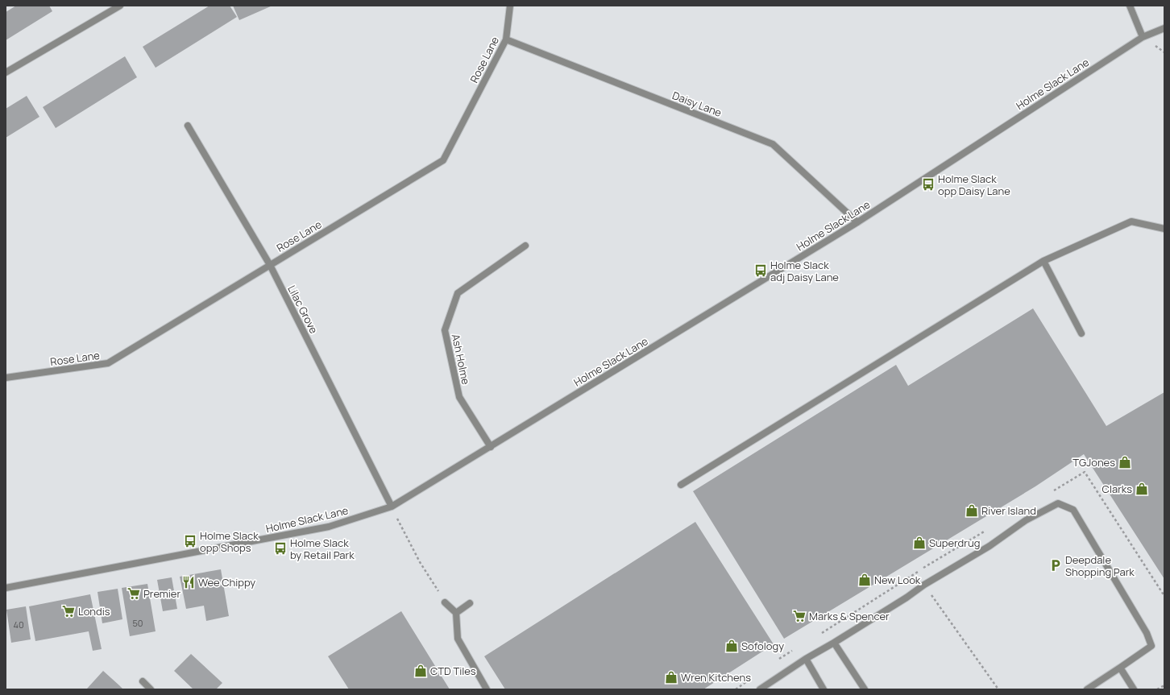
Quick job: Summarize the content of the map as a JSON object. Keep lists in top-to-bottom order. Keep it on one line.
{"streets":{"street":["Rose Lane","Holme Slack Lane","Daisy Lane","Lilac Grove","Ash Holme"]},"crossings":[["Rose Lane","Daisy Lane"],["Rose Lane","Lilac Grove"],["Holme Slack Lane","Daisy Lane"],["Holme Slack Lane","Lilac Grove"],["Holme Slack Lane","Ash Holme"]],"places":{"bus stop":["Holme Slack opp Daisy Lane","Holme Slack adj Daisy Lane","Holme Slack opp Shops","Holme Slack by Retail Park"],"shop":["TGJones","Clarks","River Island","Superdrug","New Look","Sofology","CTD Tiles","Wren Kitchens"],"parking":["Deepdale Shopping Park"],"restaurant":["Wee Chippy"],"supermarket":["Premier","Londis","Marks & Spencer"]},"house_numbers":["50","40"]}
